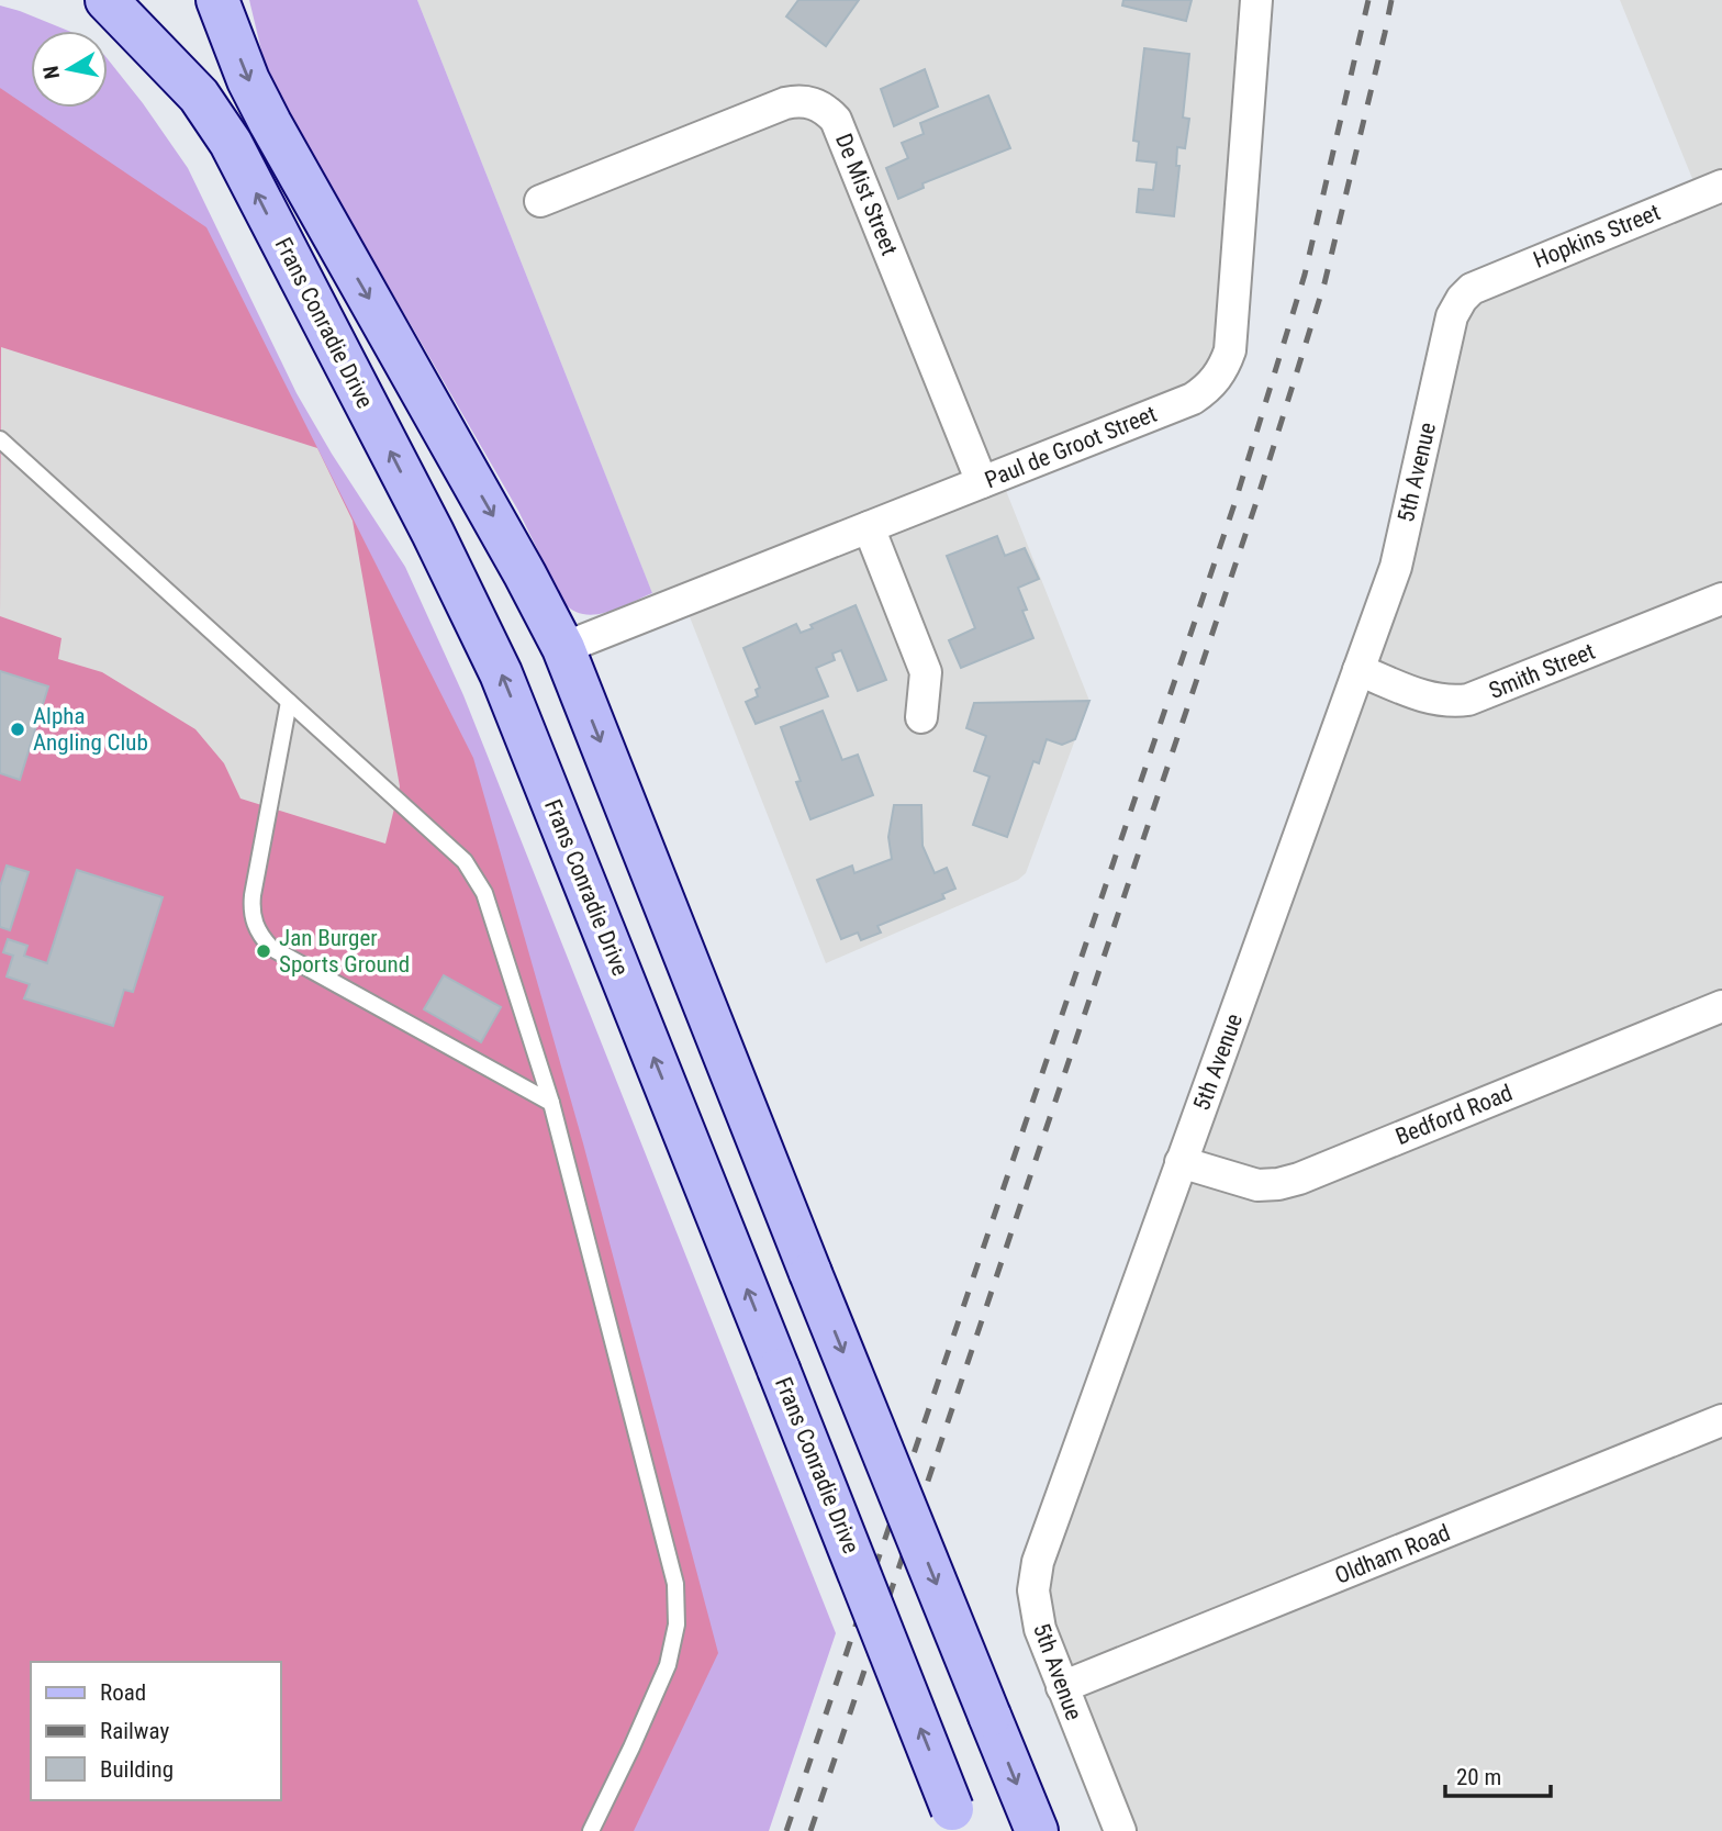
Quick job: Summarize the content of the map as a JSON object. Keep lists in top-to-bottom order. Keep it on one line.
{"streets":{"main road":["Frans Conradie Drive"],"street":["De Mist Street","Hopkins Street","Paul de Groot Street","5th Avenue","Smith Street","Bedford Road","Oldham Road"]},"crossings":[["De Mist Street","Paul de Groot Street"],["Hopkins Street","5th Avenue"],["Frans Conradie Drive","Paul de Groot Street"],["5th Avenue","Smith Street"],["5th Avenue","Bedford Road"],["5th Avenue","Oldham Road"]],"places":["Alpha Angling Club","Jan Burger Sports Ground"],"legend":["Road","Railway","Building"],"scale_bar":"20 m","north":"left"}
